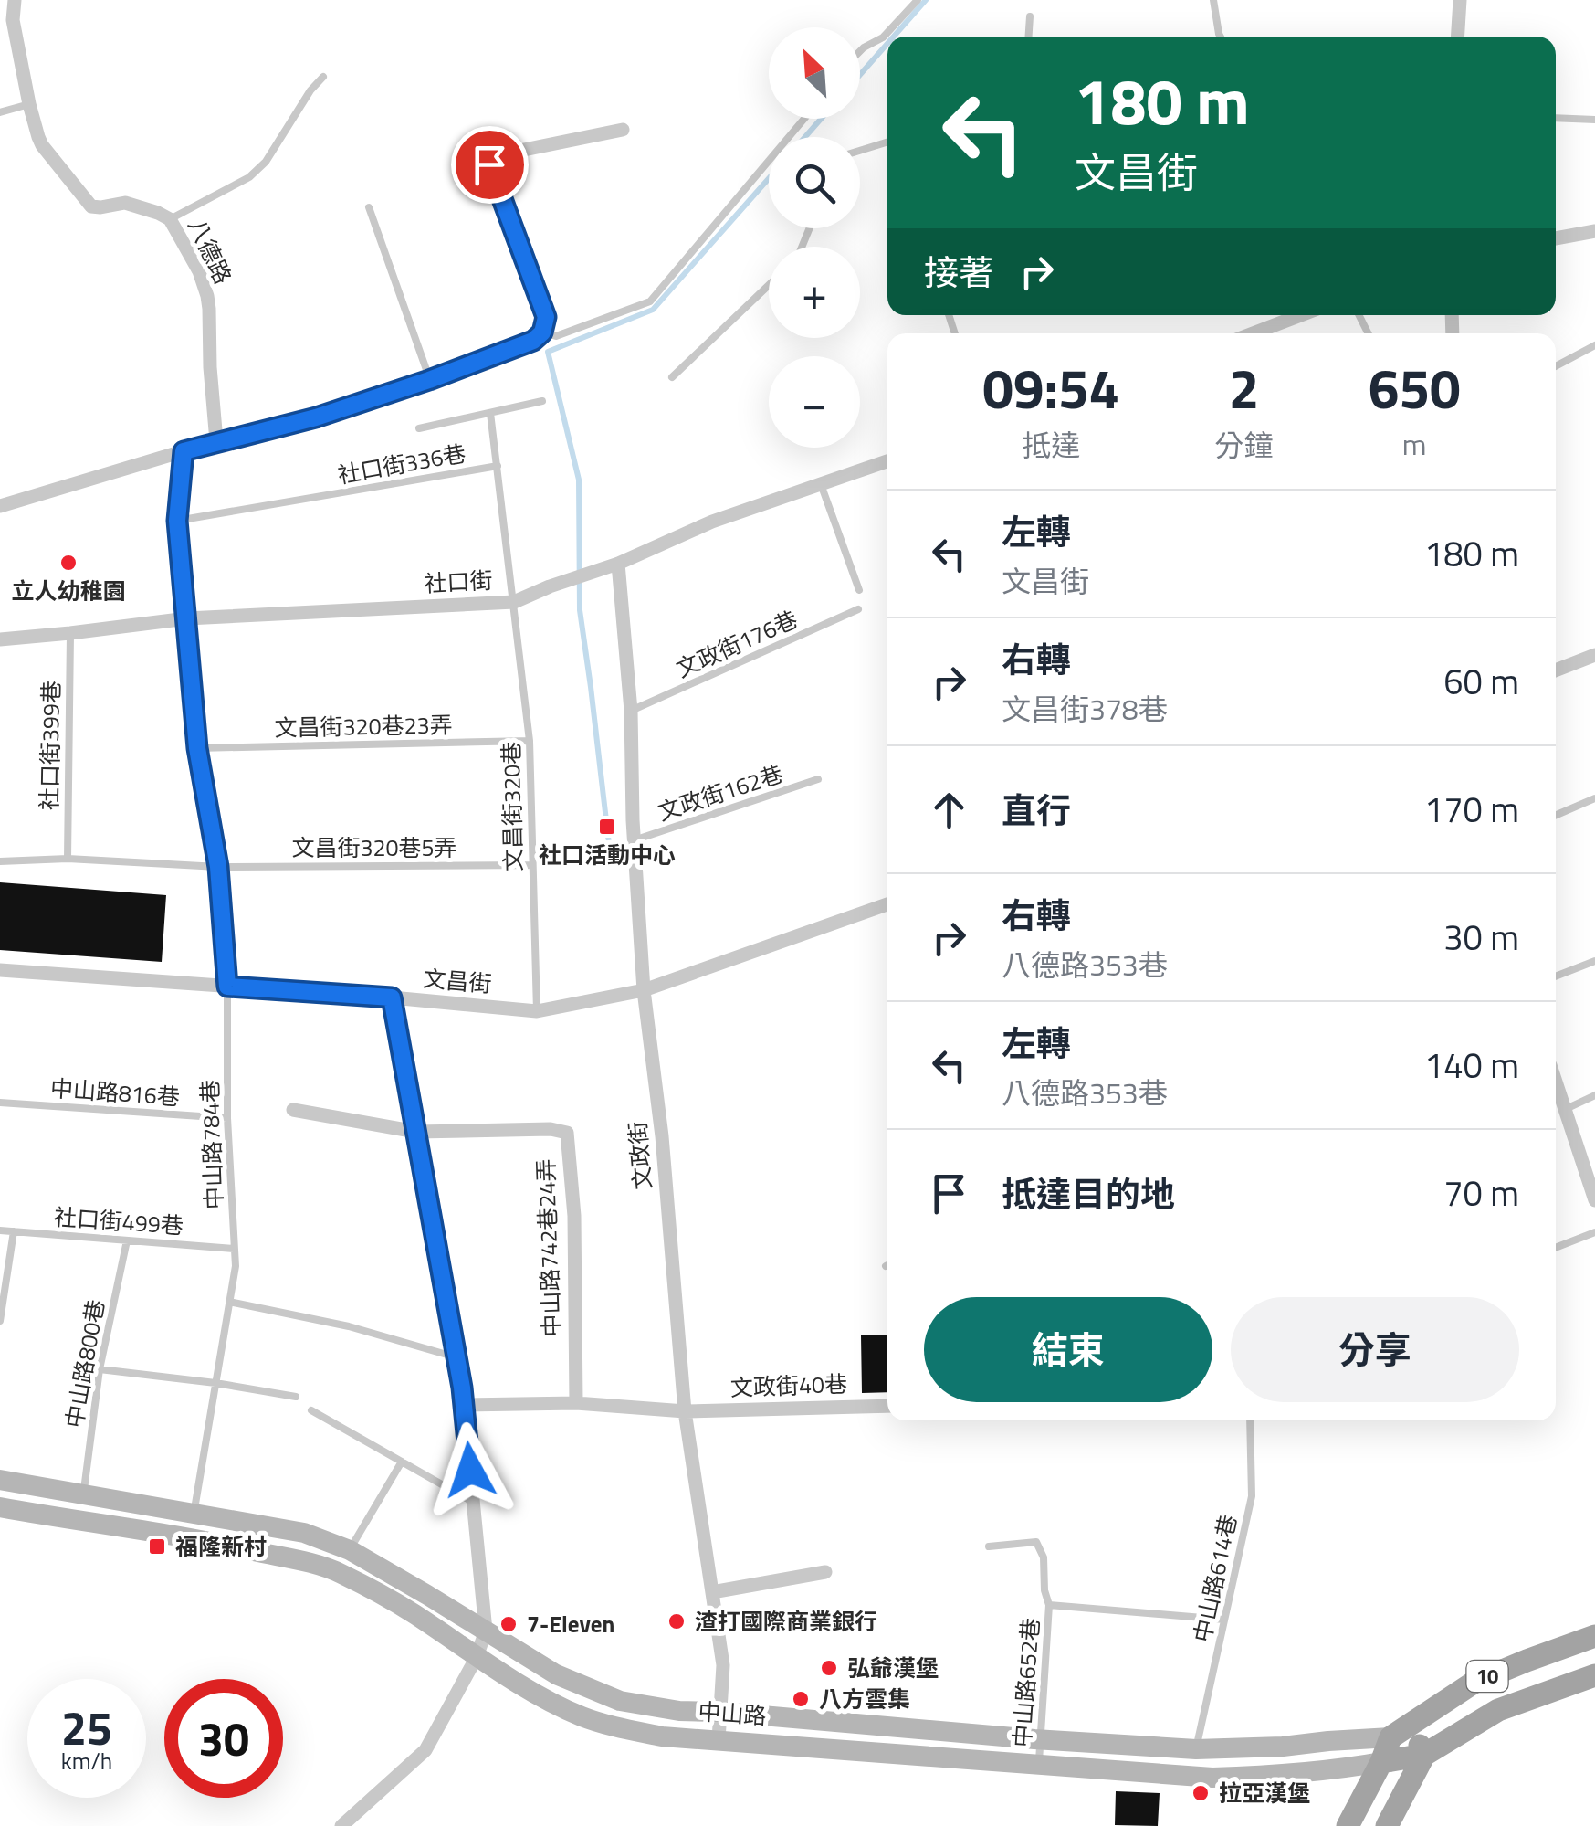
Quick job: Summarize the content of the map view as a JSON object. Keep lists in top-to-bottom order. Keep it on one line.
{"streets":{"main road":["10","中山路"],"street":["八德路","社口街","文昌街","文政街","中山路742巷24弄","文政街40巷"],"lane":["社口街336巷","文政街176巷","文昌街320巷23弄","社口街399巷","文政街162巷","文昌街320巷","文昌街320巷5弄","中山路816巷","中山路784巷","社口街499巷","中山路800巷","中山路614巷","中山路652巷"]},"crossings":[["社口街336巷","社口街"],["社口街336巷","文昌街320巷"],["社口街336巷","中山路784巷"],["社口街","社口街399巷"],["社口街","文昌街320巷"],["社口街","中山路784巷"],["社口街","文政街"],["文政街176巷","文政街"],["文昌街320巷23弄","文昌街320巷"],["文昌街320巷23弄","中山路784巷"],["社口街399巷","文昌街320巷5弄"],["文政街162巷","文政街"],["文昌街320巷","文昌街320巷5弄"],["文昌街320巷","文昌街"],["文昌街320巷5弄","中山路784巷"],["文昌街","中山路784巷"],["文昌街","文政街"],["中山路816巷","中山路784巷"],["中山路784巷","社口街499巷"],["中山路784巷","中山路"],["文政街","文政街40巷"],["文政街","中山路"],["社口街499巷","中山路800巷"],["中山路742巷24弄","文政街40巷"],["中山路800巷","中山路"],["中山路614巷","中山路"],["中山路652巷","中山路"]],"places":{"other":["立人幼稚園","渣打國際商業銀行","7-Eleven","弘爺漢堡","八方雲集","拉亞漢堡"],"transit":["社口活動中心","福隆新村"]},"north":"top left","page":{"map_buttons":["+","−"],"turn":["180 m","文昌街"],"then":"接著","eta":["09:54","抵達","2","分鐘","650","m"],"list":[{"name":"左轉","note":"文昌街","value":"180 m"},{"name":"右轉","note":"文昌街378巷","value":"60 m"},{"name":"直行","value":"170 m"},{"name":"右轉","note":"八德路353巷","value":"30 m"},{"name":"左轉","note":"八德路353巷","value":"140 m"},{"name":"抵達目的地","value":"70 m"}],"buttons":["結束","分享"],"speed":"25 km/h","limit":"30"}}
